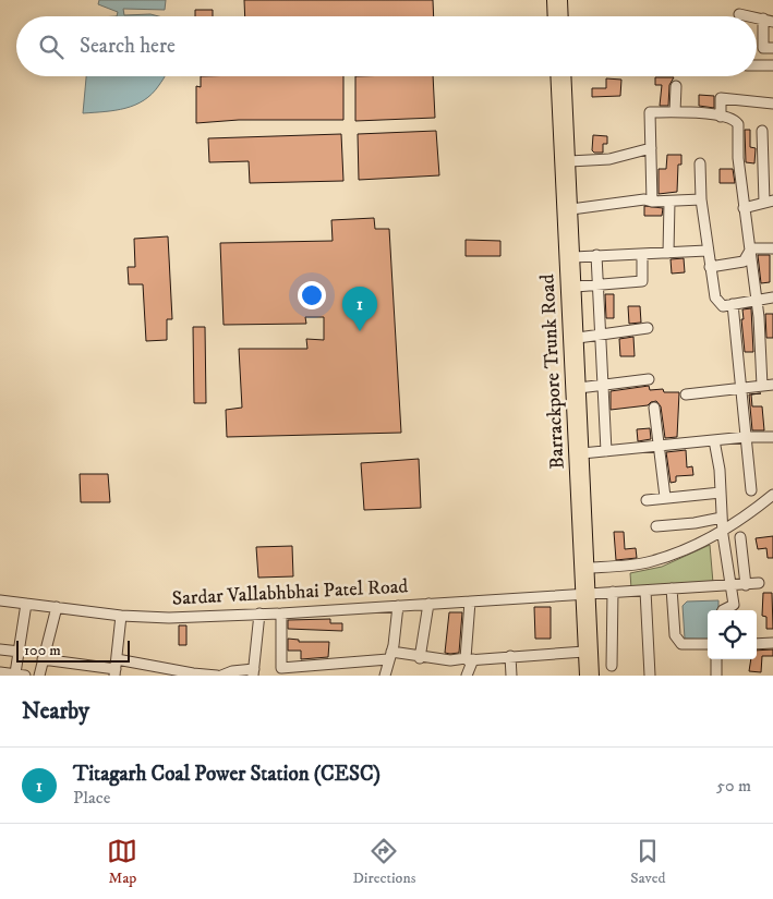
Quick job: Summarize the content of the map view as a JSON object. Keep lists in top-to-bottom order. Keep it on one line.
{"streets":{"main road":["Barrackpore Trunk Road"],"street":["Sardar Vallabhbhai Patel Road"]},"crossings":[["Barrackpore Trunk Road","Sardar Vallabhbhai Patel Road"]],"scale_bar":"100 m","page":{"search":"Search here","pins":"1","scale":"100 m","heading":"Nearby","list":[{"mark":"1","name":"Titagarh Coal Power Station (CESC)","note":"Place","value":"50 m"}],"nav":["Map","Directions","Saved"]}}
